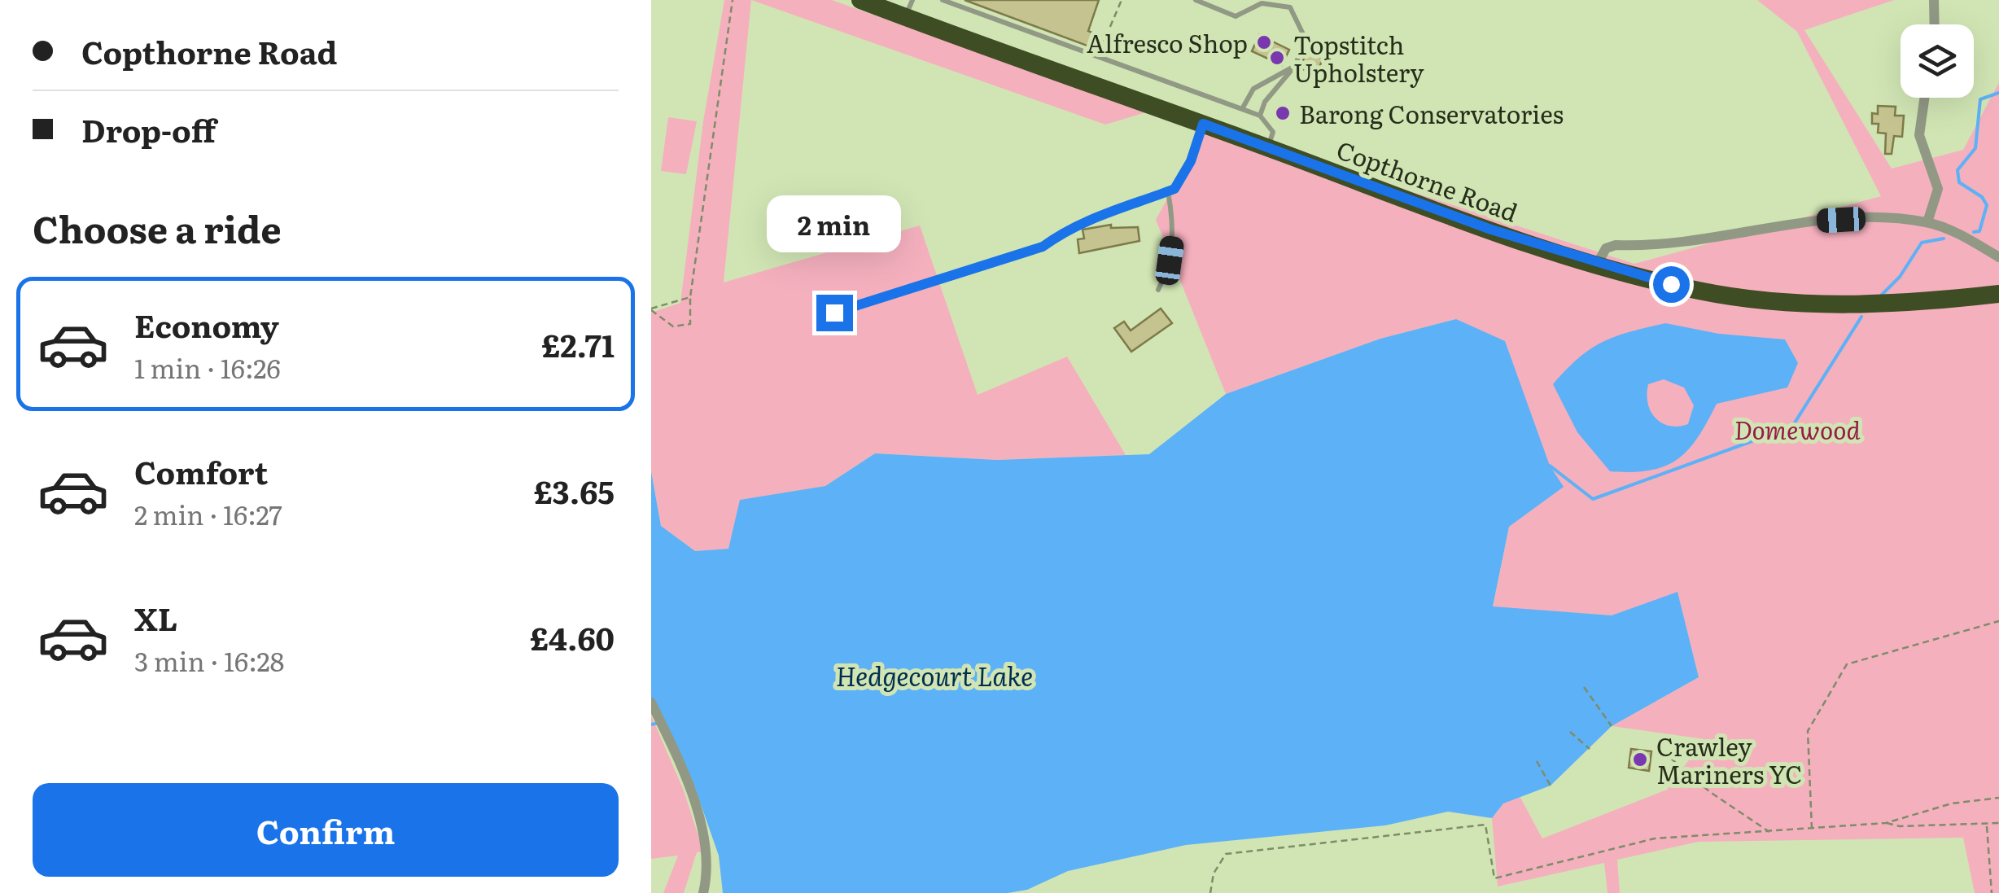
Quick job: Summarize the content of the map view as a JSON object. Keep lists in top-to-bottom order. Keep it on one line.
{"streets":{"highway":["Copthorne Road"]},"water":["Hedgecourt Lake"],"parks":["Domewood"],"places":["Alfresco Shop","Topstitch Upholstery","Barong Conservatories","Crawley Mariners YC"],"page":{"banner":["Copthorne Road","Drop-off"],"heading":"Choose a ride","bubble":"2 min","list":[{"name":"Economy","note":"1 min · 16:26","value":"£2.71"},{"name":"Comfort","note":"2 min · 16:27","value":"£3.65"},{"name":"XL","note":"3 min · 16:28","value":"£4.60"}],"buttons":"Confirm"}}
